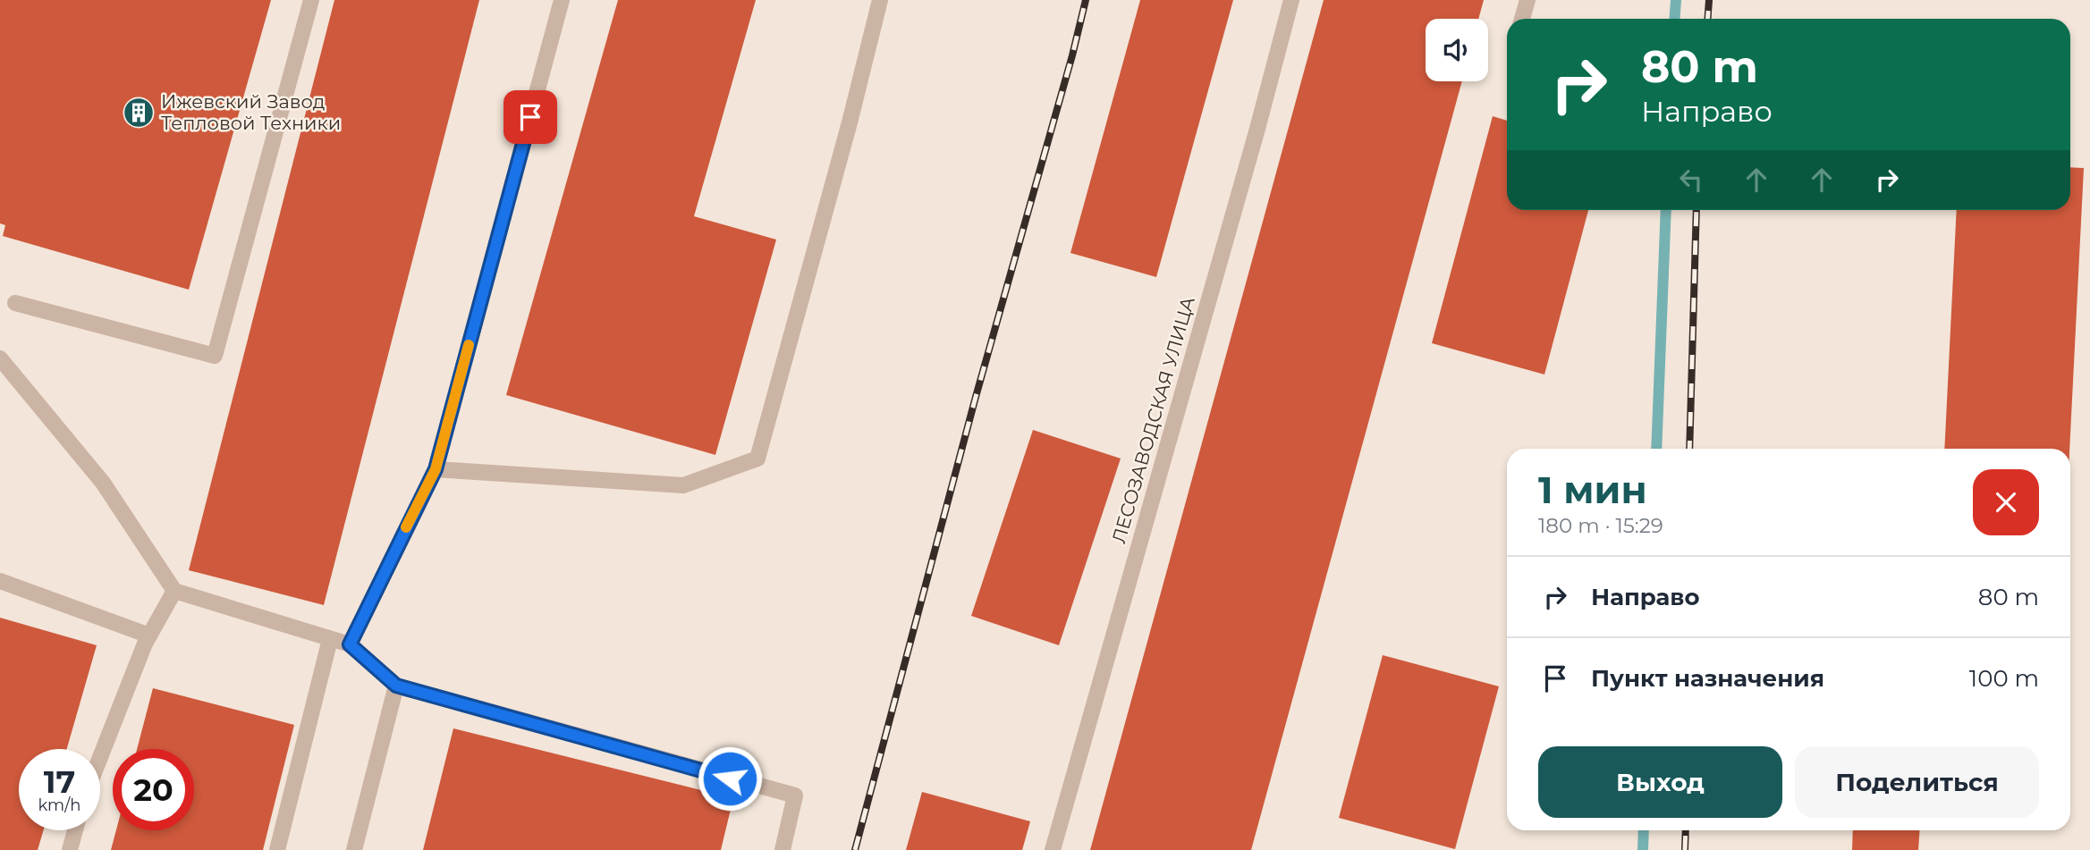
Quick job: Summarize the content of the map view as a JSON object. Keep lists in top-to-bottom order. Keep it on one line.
{"streets":{"lane":["ЛЕСОЗАВОДСКАЯ УЛИЦА"]},"places":{"building":["Ижевский Завод Тепловой Техники"]},"page":{"turn":["80 m","Направо"],"heading":["1 мин","180 m · 15:29"],"list":[{"name":"Направо","value":"80 m"},{"name":"Пункт назначения","value":"100 m"}],"buttons":["Выход","Поделиться"],"speed":"17 km/h","limit":"20"}}
